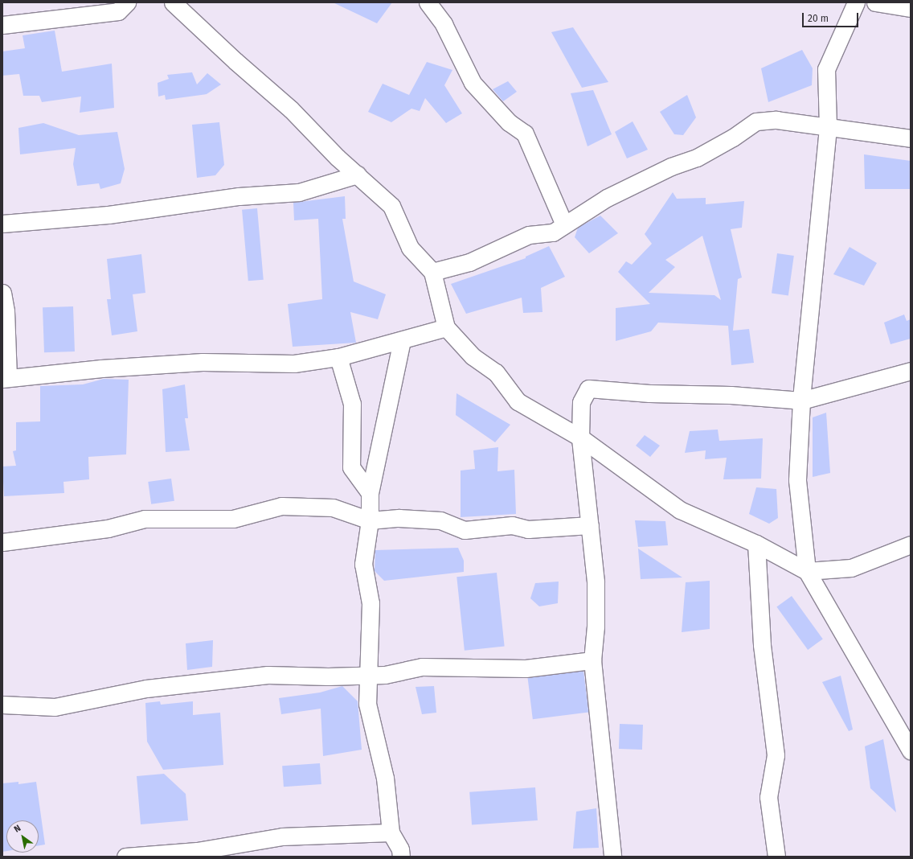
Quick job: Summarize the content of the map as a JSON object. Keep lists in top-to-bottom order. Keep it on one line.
{"scale_bar":"20 m","north":"top left"}
